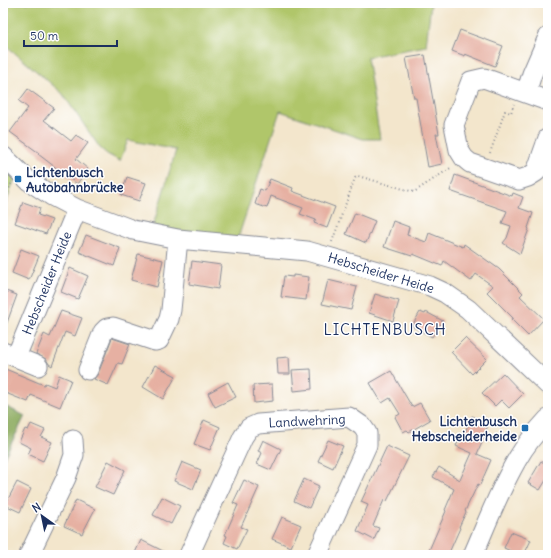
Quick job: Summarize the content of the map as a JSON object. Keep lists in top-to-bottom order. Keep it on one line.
{"streets":{"street":["Hebscheider Heide","Landwehring"]},"districts":["LICHTENBUSCH"],"places":{"transit":["Lichtenbusch Autobahnbrücke","Lichtenbusch Hebscheiderheide"]},"scale_bar":"50 m","north":"top left"}
